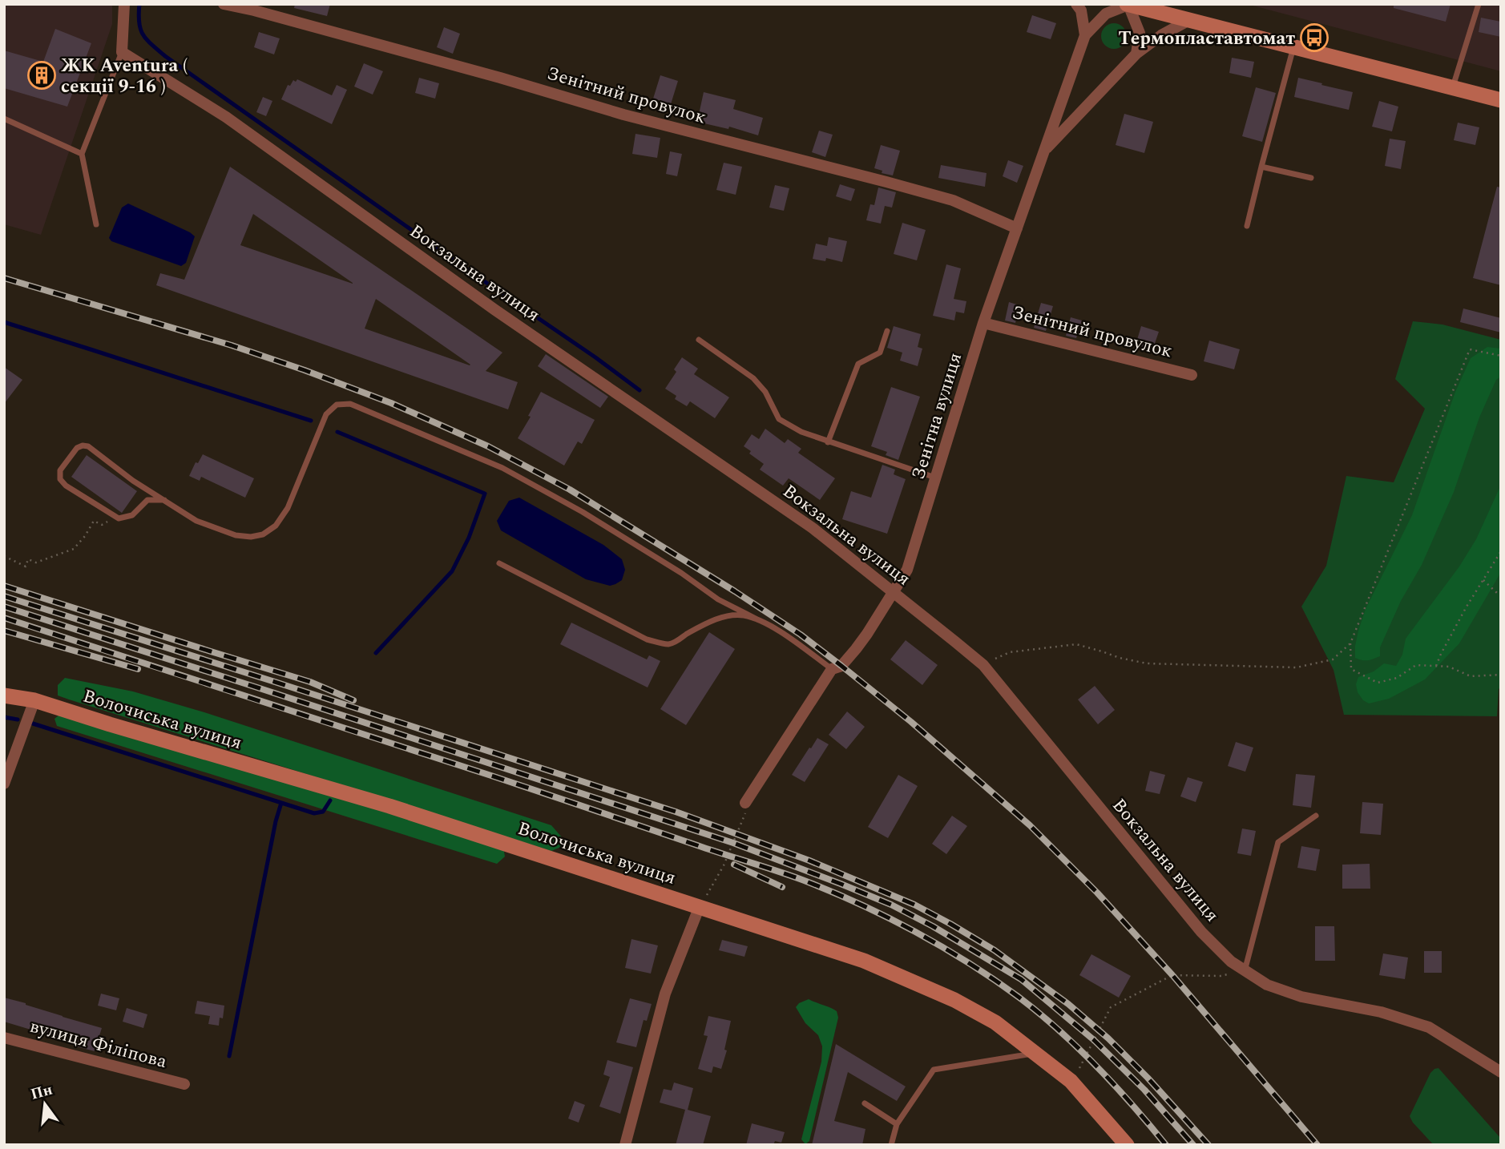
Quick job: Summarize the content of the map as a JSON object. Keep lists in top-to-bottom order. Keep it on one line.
{"streets":{"main road":["Волочиська вулиця"],"street":["Зенітний провулок","Вокзальна вулиця","Зенітна вулиця","вулиця Філіпова"]},"crossings":[["Зенітний провулок","Зенітна вулиця"],["Вокзальна вулиця","Зенітна вулиця"]],"places":{"bus stop":["Термопластавтомат"],"building":["ЖК Aventura ( секції 9-16 )"]},"north":"top"}
